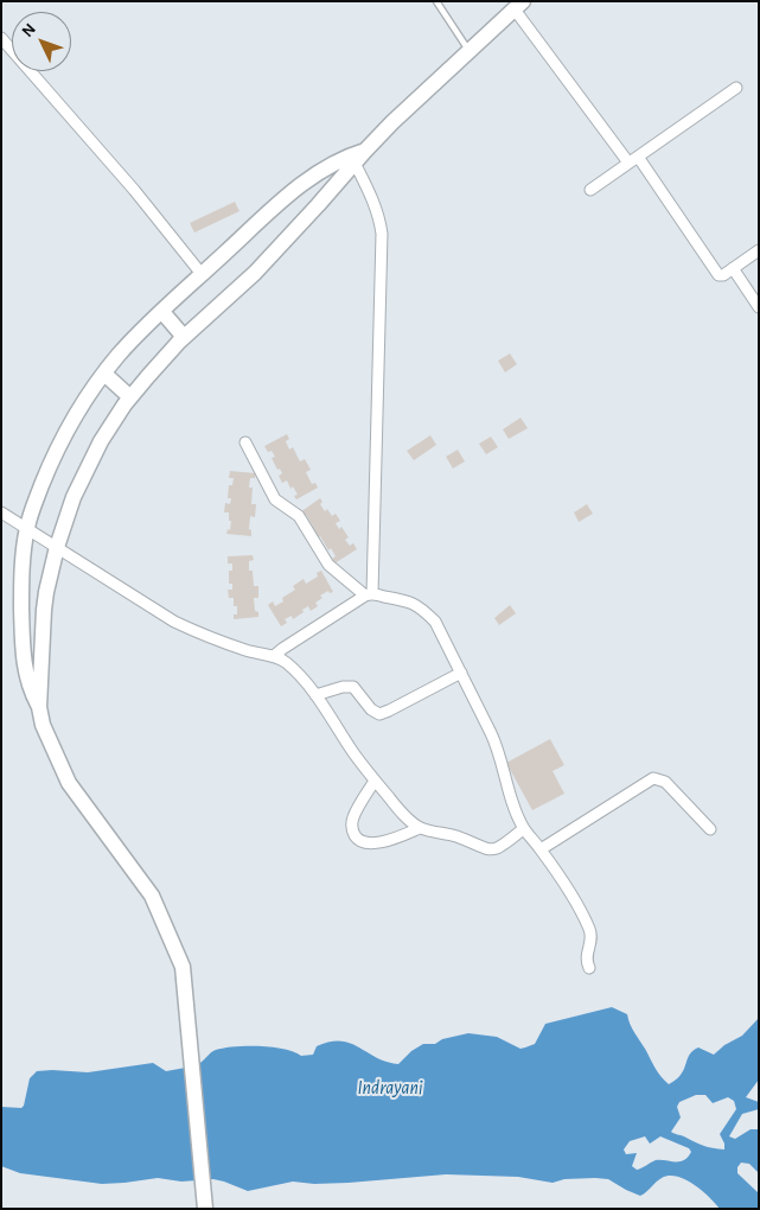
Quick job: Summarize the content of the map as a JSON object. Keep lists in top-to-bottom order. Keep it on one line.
{"water":["Indrayani"],"north":"top left"}
